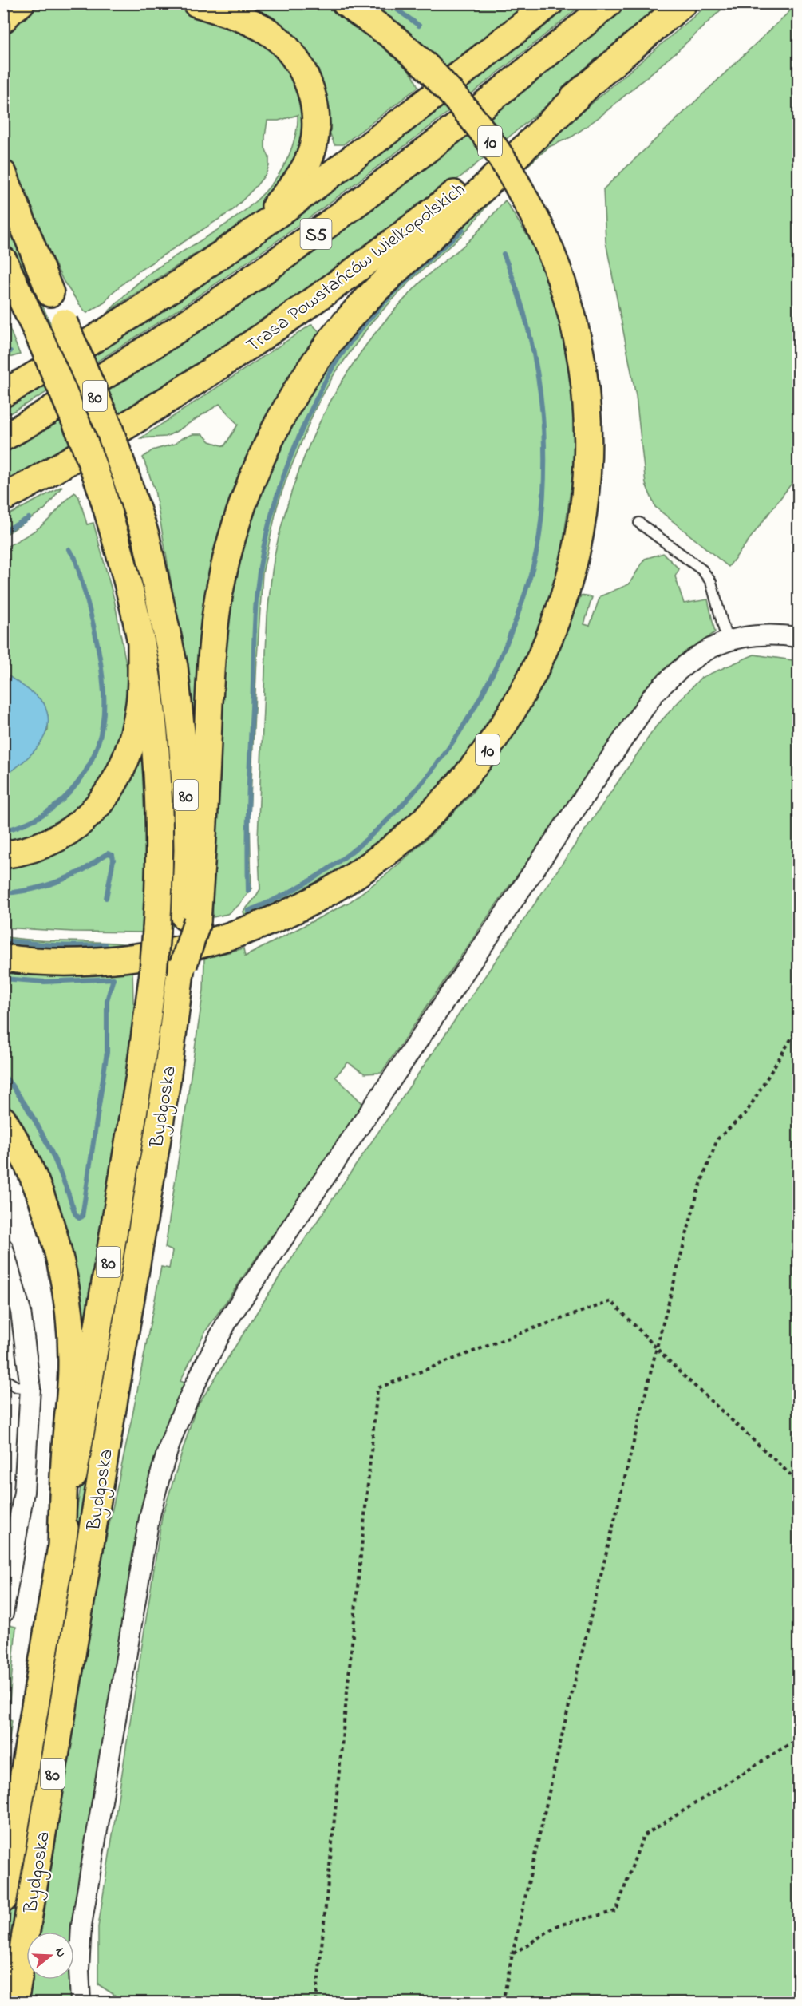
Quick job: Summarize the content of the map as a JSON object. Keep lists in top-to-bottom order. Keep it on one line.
{"streets":{"main road":["10","S5","Trasa Powstańców Wielkopolskich","80","Bydgoska"]},"crossings":[["80","Bydgoska"]],"north":"right"}
